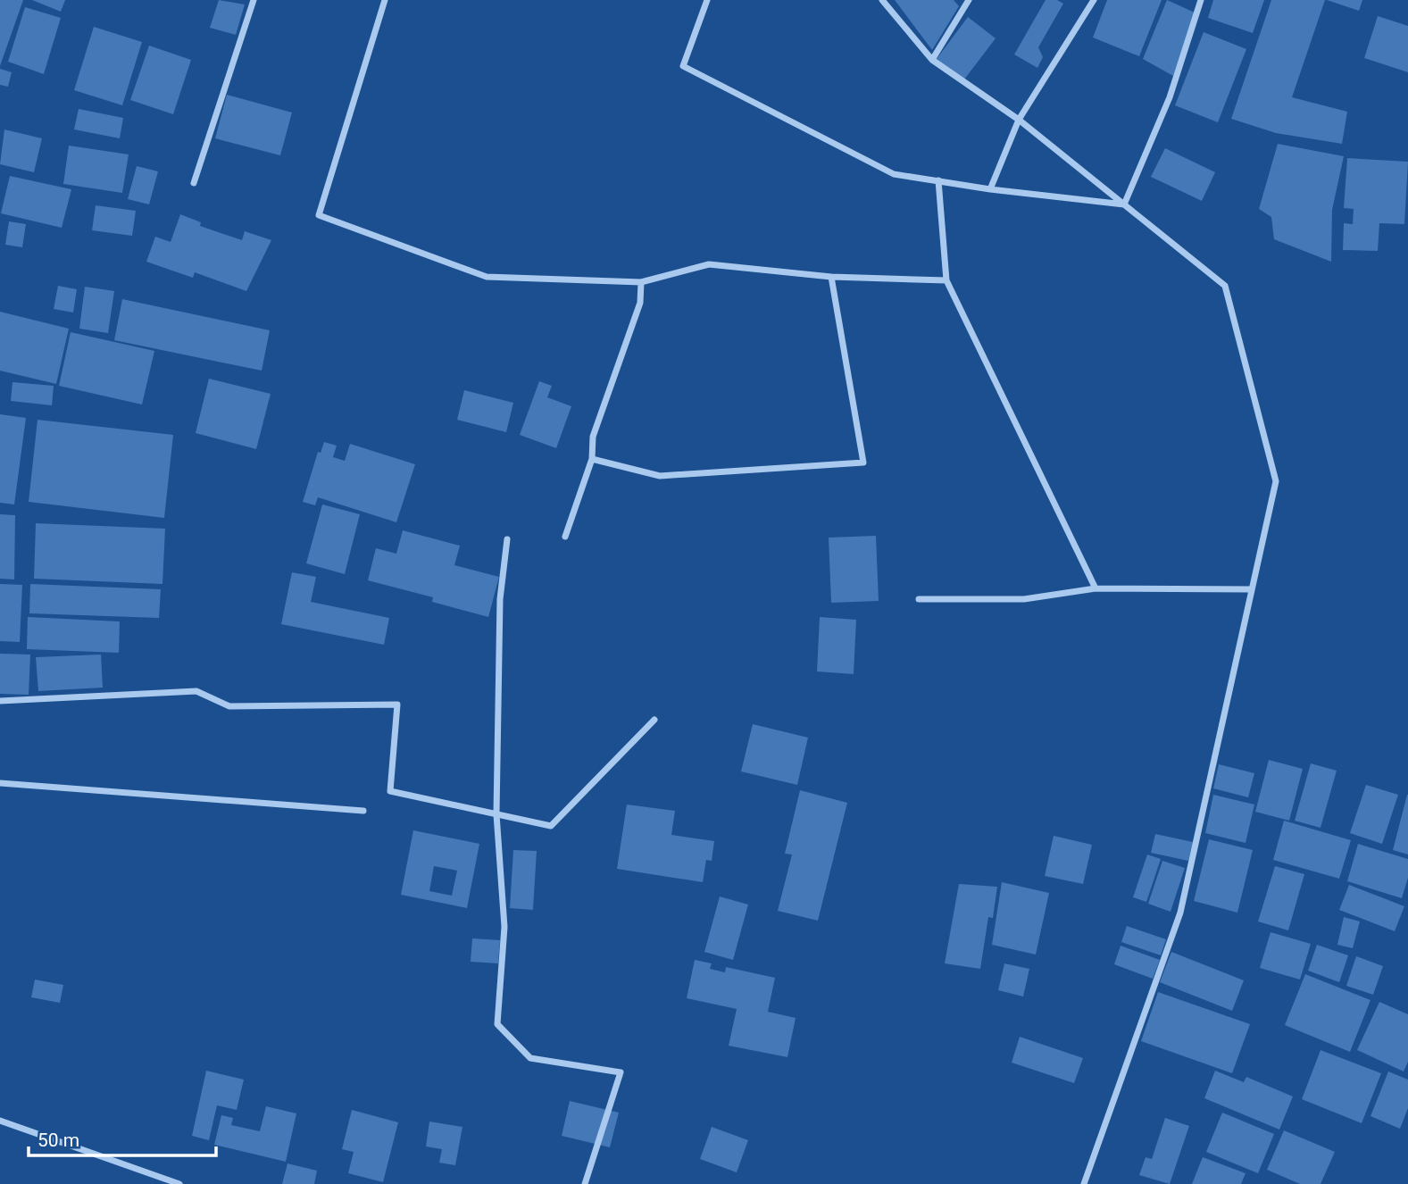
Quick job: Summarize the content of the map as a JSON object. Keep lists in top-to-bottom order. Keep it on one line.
{"scale_bar":"50 m"}
